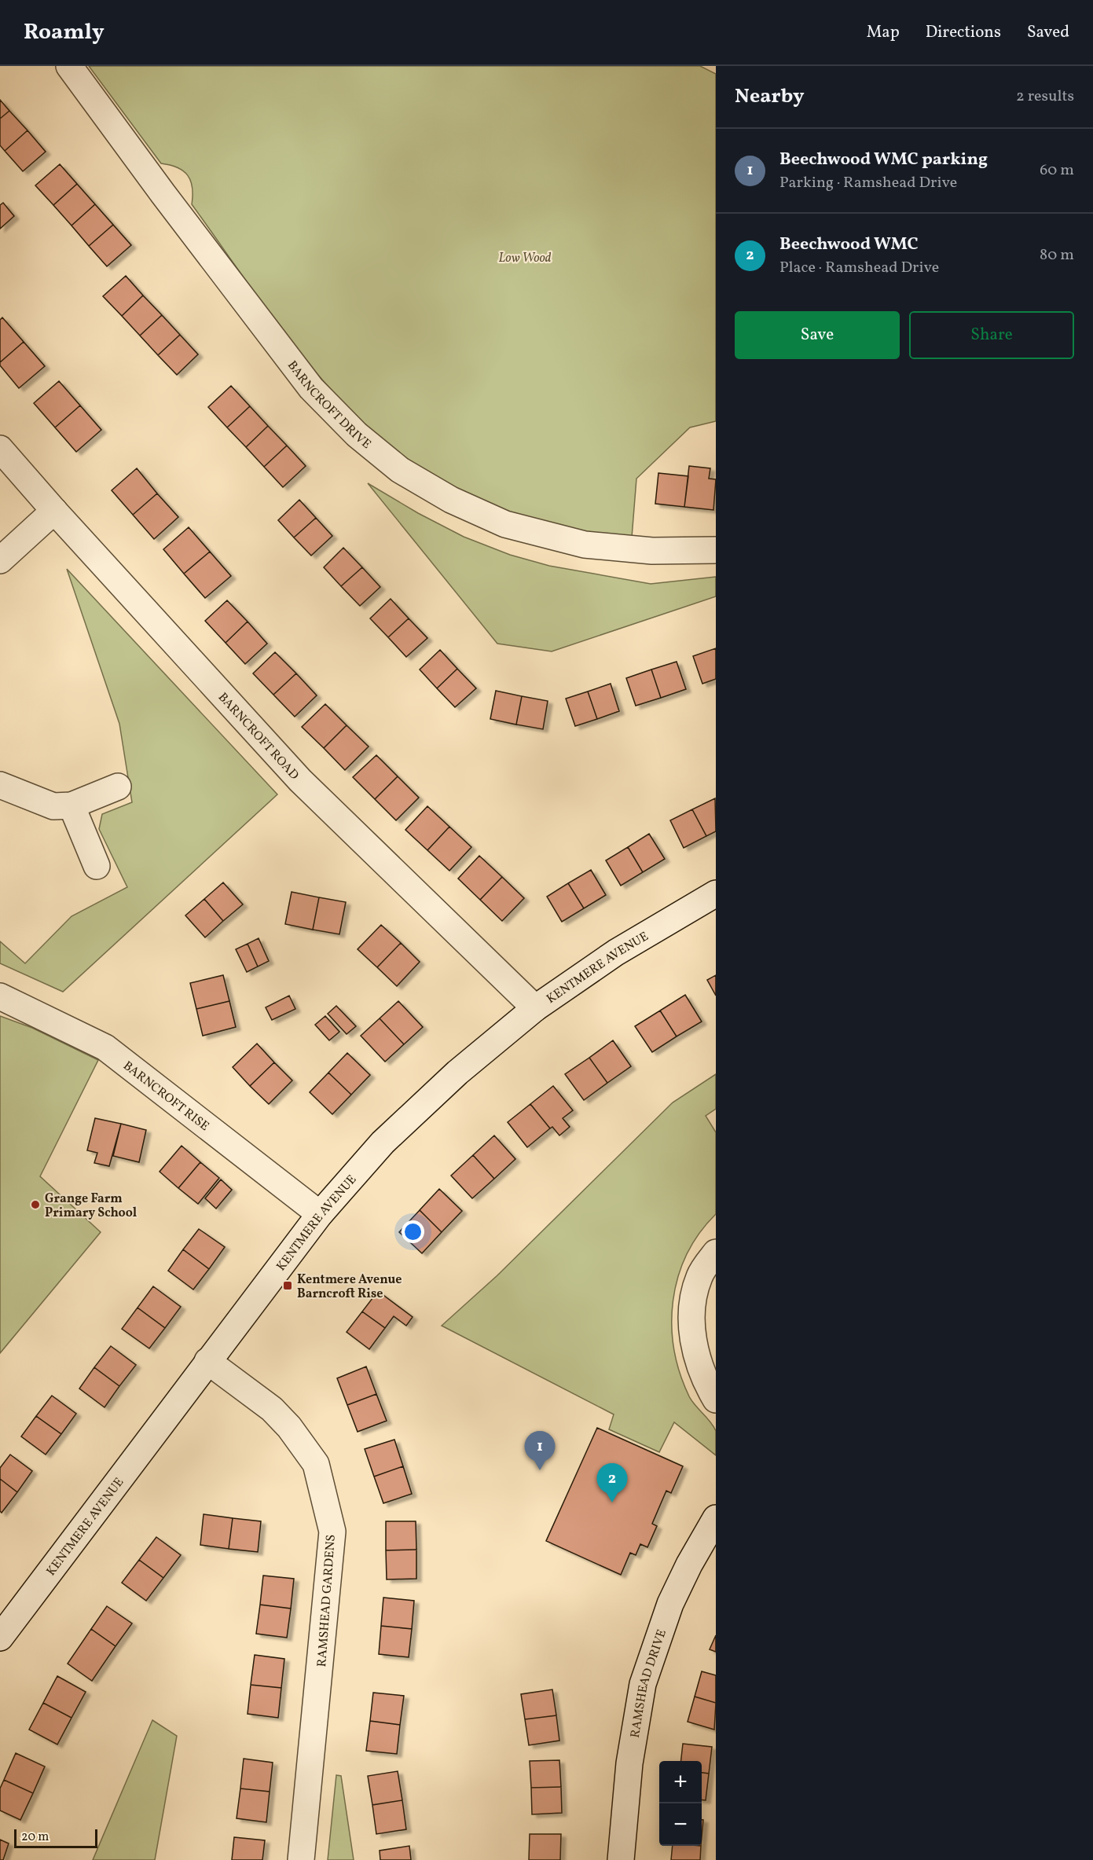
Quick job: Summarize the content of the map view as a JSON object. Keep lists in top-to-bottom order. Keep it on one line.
{"streets":{"street":["BARNCROFT DRIVE","BARNCROFT ROAD","KENTMERE AVENUE","BARNCROFT RISE","RAMSHEAD GARDENS","RAMSHEAD DRIVE"]},"crossings":[["BARNCROFT ROAD","KENTMERE AVENUE"],["KENTMERE AVENUE","BARNCROFT RISE"],["KENTMERE AVENUE","RAMSHEAD GARDENS"]],"parks":["Low Wood"],"places":{"other":["Grange Farm Primary School"],"transit":["Kentmere Avenue Barncroft Rise"]},"scale_bar":"20 m","page":{"header":"Roamly","nav":["Map","Directions","Saved"],"heading":["Nearby","2 results"],"list":[{"mark":"1","name":"Beechwood WMC parking","note":"Parking · Ramshead Drive","value":"60 m"},{"mark":"2","name":"Beechwood WMC","note":"Place · Ramshead Drive","value":"80 m"}],"buttons":["Save","Share"],"pins":["1","2"],"map_buttons":["+","−"],"scale":"20 m"}}
